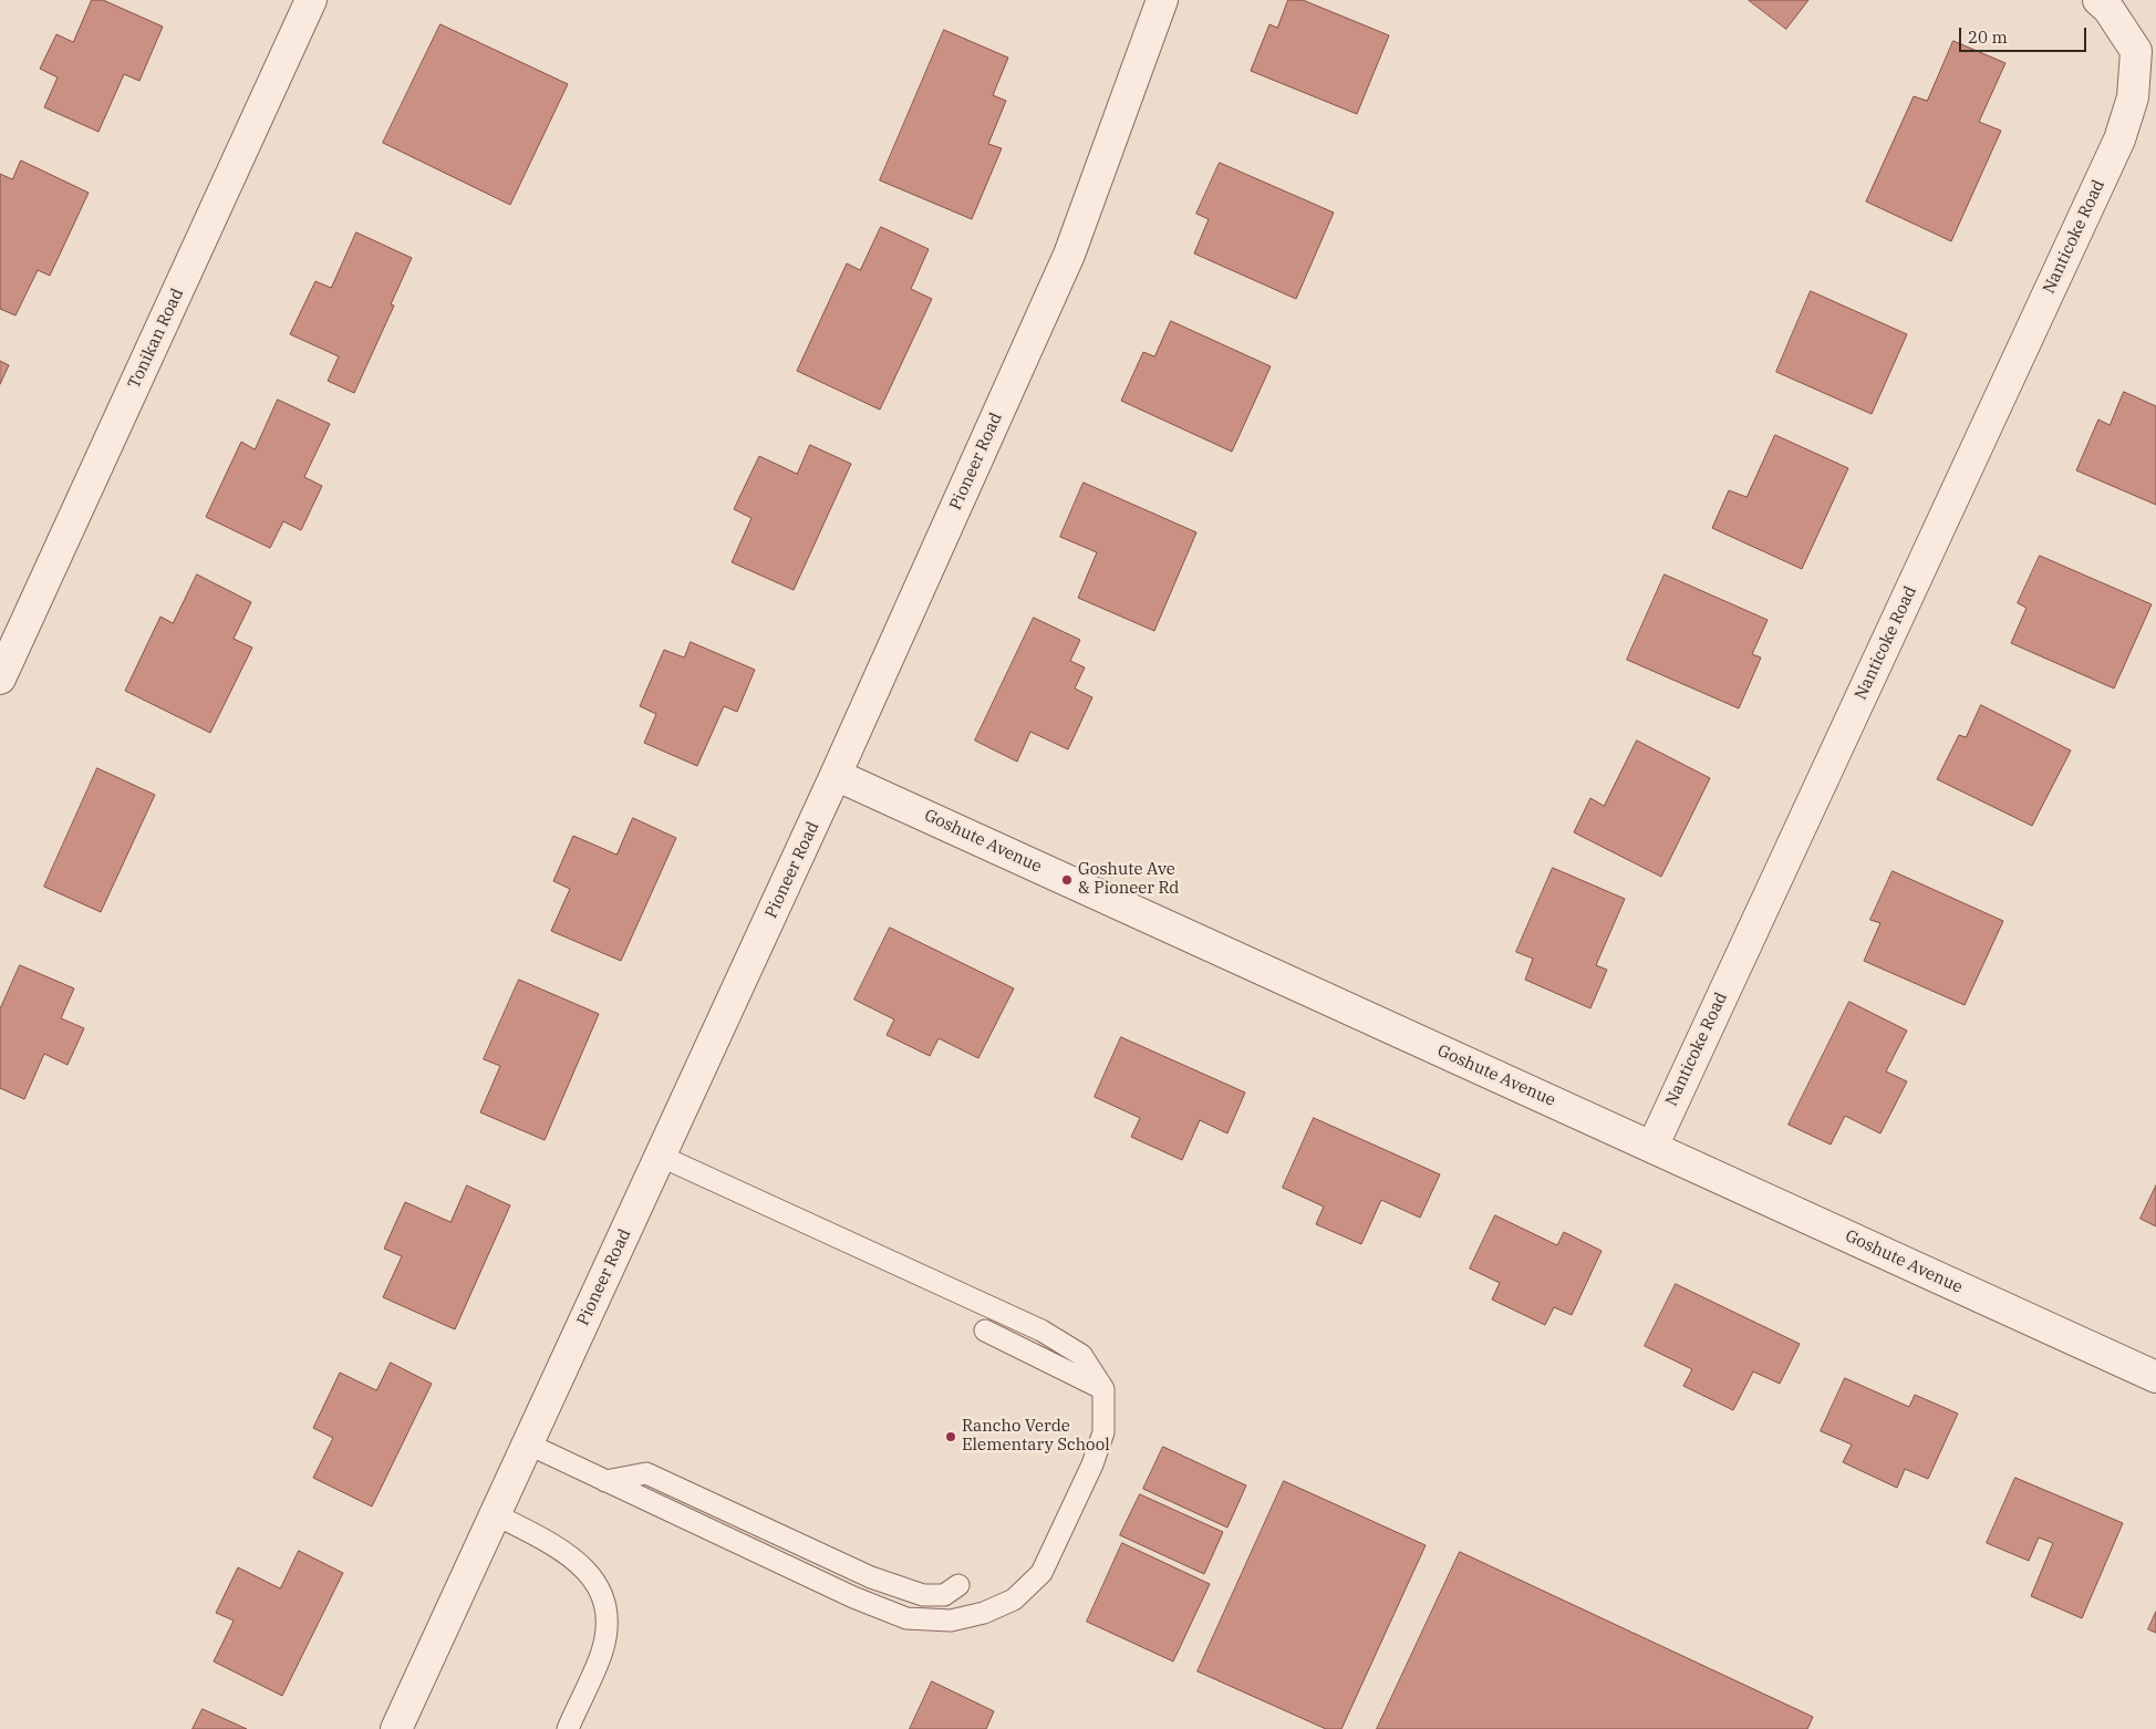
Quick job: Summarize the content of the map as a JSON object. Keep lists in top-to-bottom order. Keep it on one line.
{"streets":{"street":["Nanticoke Road","Tonikan Road","Pioneer Road","Goshute Avenue"]},"crossings":[["Nanticoke Road","Goshute Avenue"],["Pioneer Road","Goshute Avenue"]],"places":["Goshute Ave & Pioneer Rd","Rancho Verde Elementary School"],"scale_bar":"20 m"}
